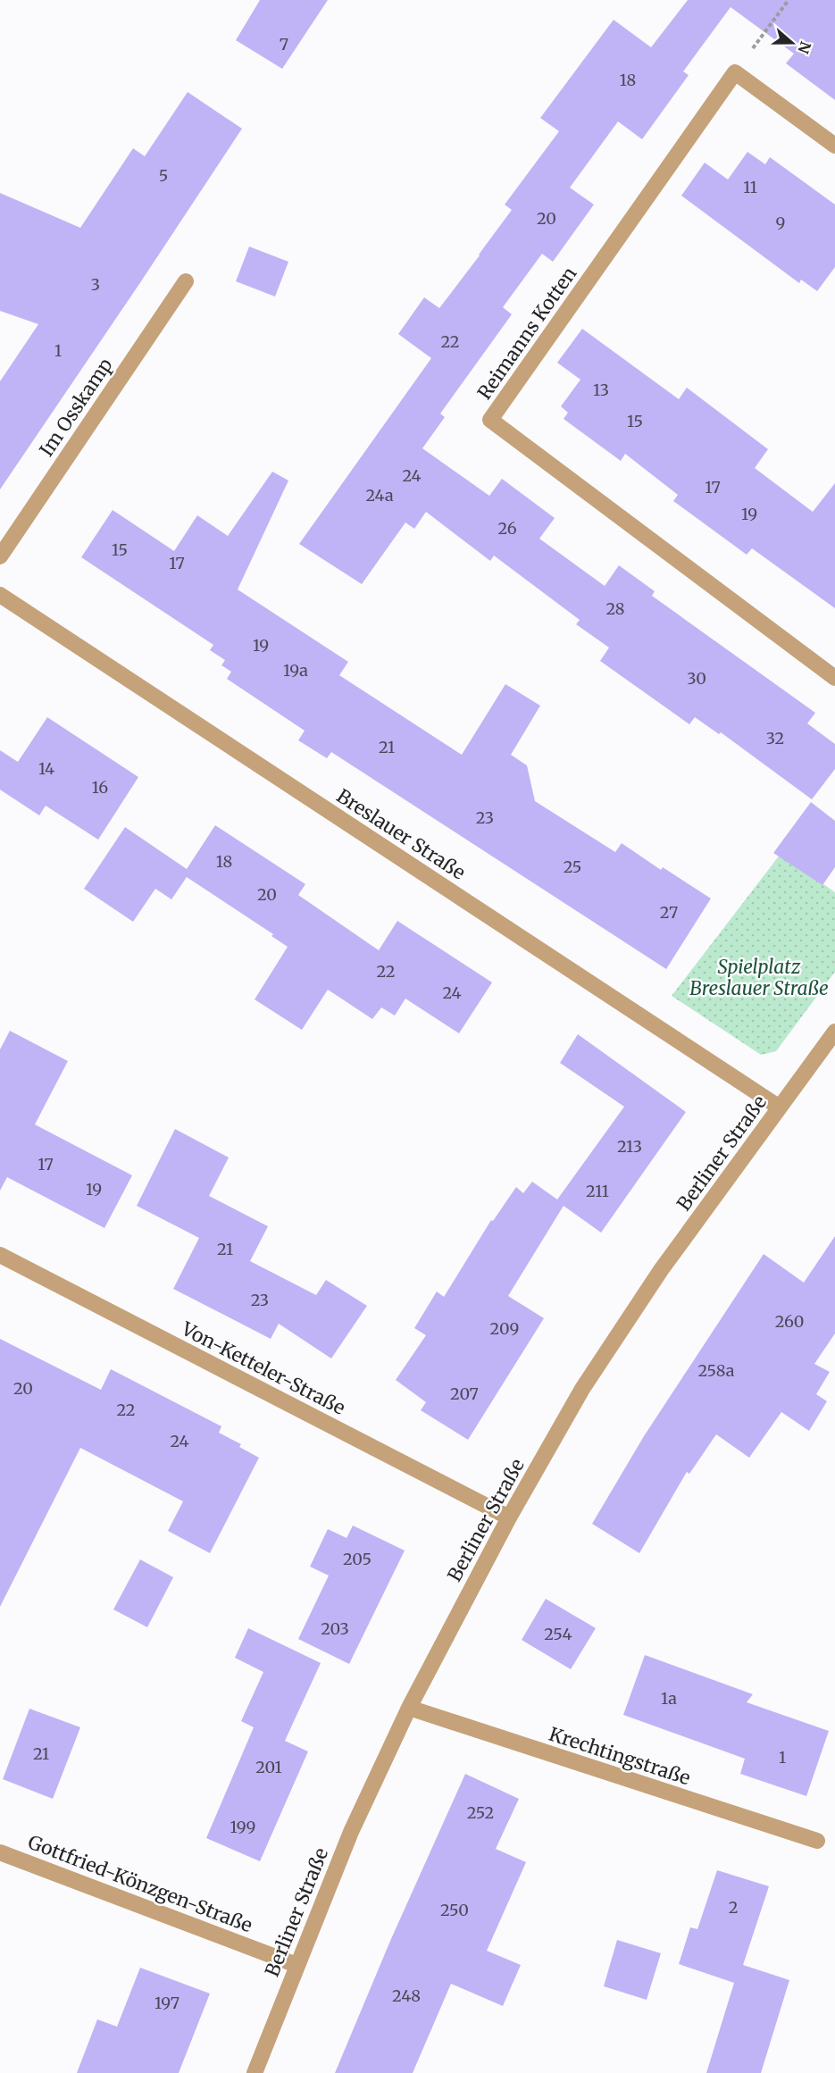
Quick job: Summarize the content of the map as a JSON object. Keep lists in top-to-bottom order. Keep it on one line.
{"streets":{"street":["Reimanns Kotten","Im Osskamp","Breslauer Straße","Berliner Straße","Von-Ketteler-Straße","Krechtingstraße","Gottfried-Könzgen-Straße"]},"crossings":[["Breslauer Straße","Berliner Straße"],["Berliner Straße","Von-Ketteler-Straße"],["Berliner Straße","Krechtingstraße"],["Berliner Straße","Gottfried-Könzgen-Straße"]],"parks":["Spielplatz Breslauer Straße"],"house_numbers":["7","18","5","11","20","9","3","22","1","13","15","24","17","24a","19","26","15","17","28","19","19a","30","32","21","14","16","23","18","25","20","27","22","24","213","17","19","211","21","23","260","209","258a","20","207","22","24","205","203","254","1a","21","1","201","252","199","2","250","248","197"],"north":"right"}
